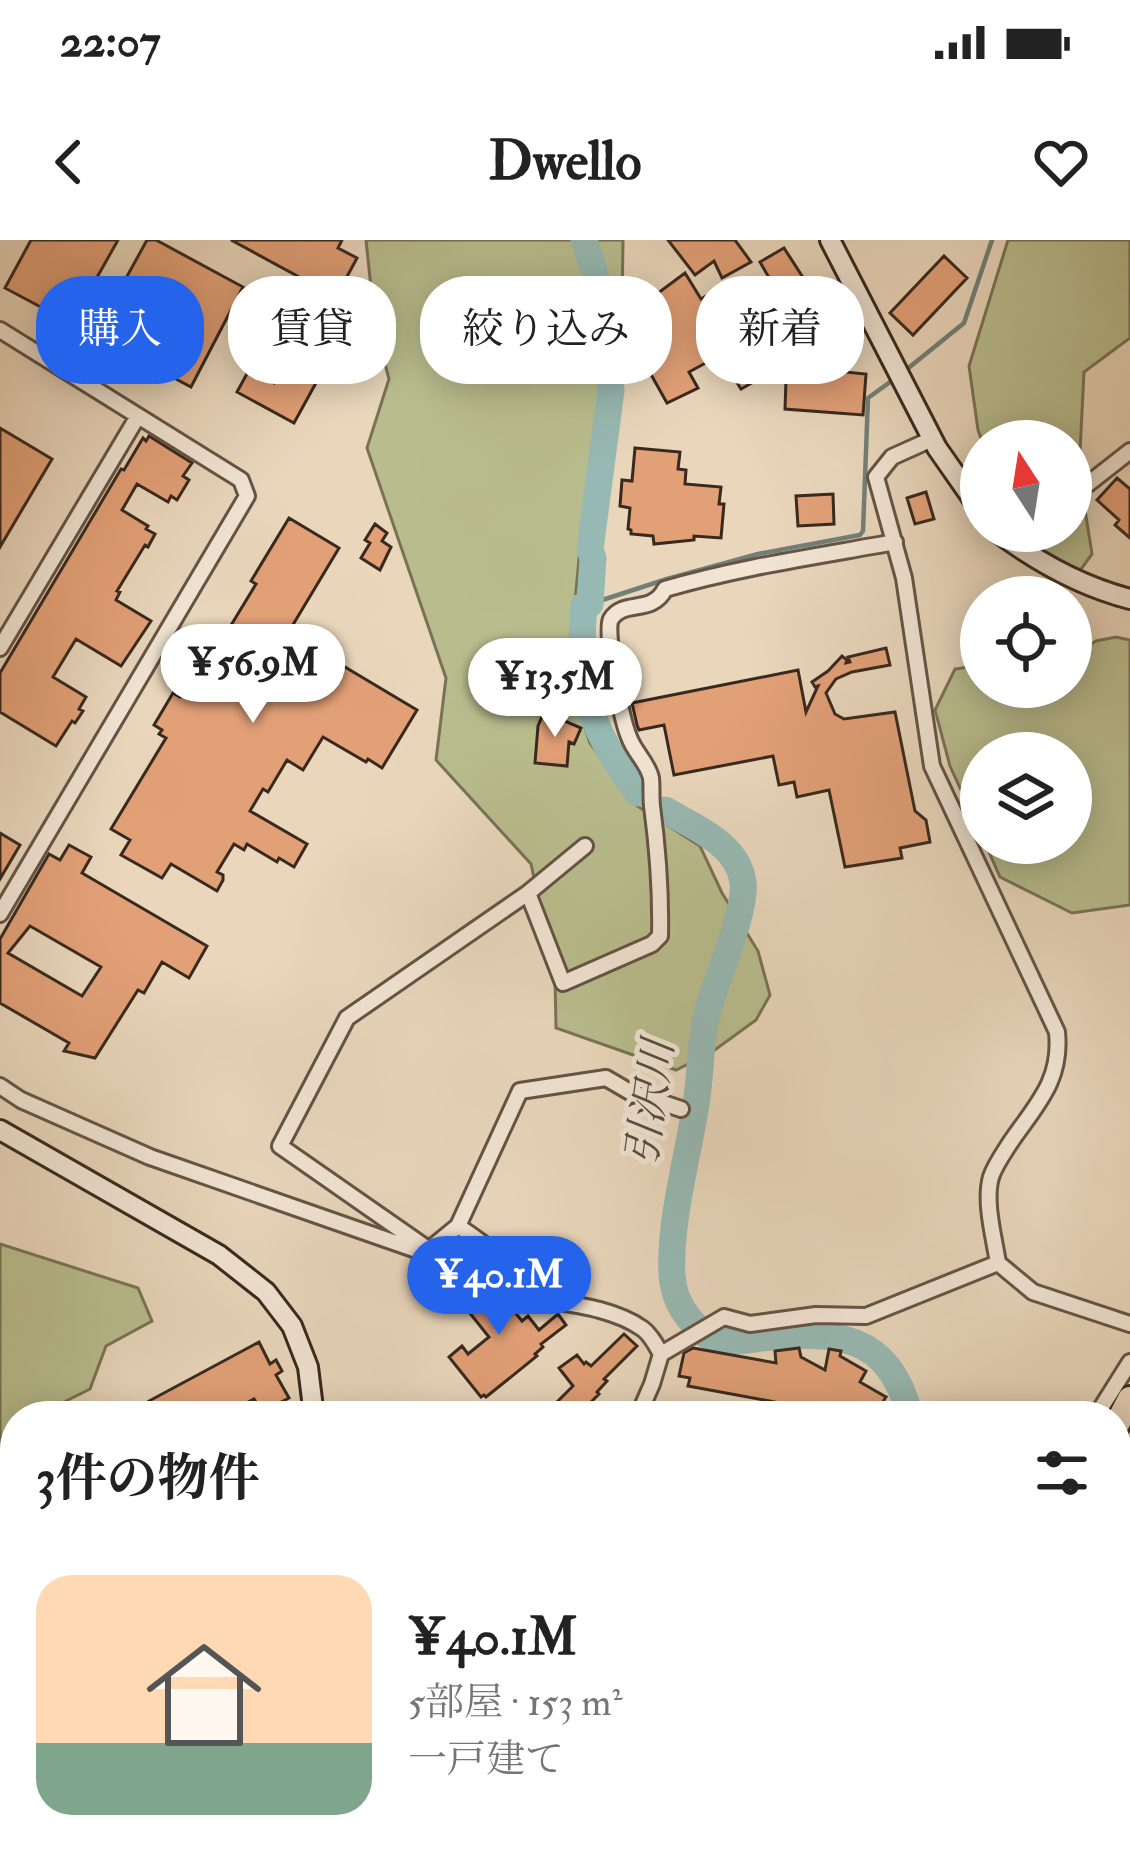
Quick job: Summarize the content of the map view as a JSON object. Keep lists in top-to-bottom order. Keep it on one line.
{"water":["引沢川"],"north":"top","page":{"status":"22:07","header":"Dwello","chip":["購入","賃貸","絞り込み","新着"],"price":["¥56.9M","¥13.5M","¥40.1M"],"heading":"3件の物件","list":[{"name":"¥40.1M","note":"5部屋 · 153 m² · 一戸建て"}]}}
